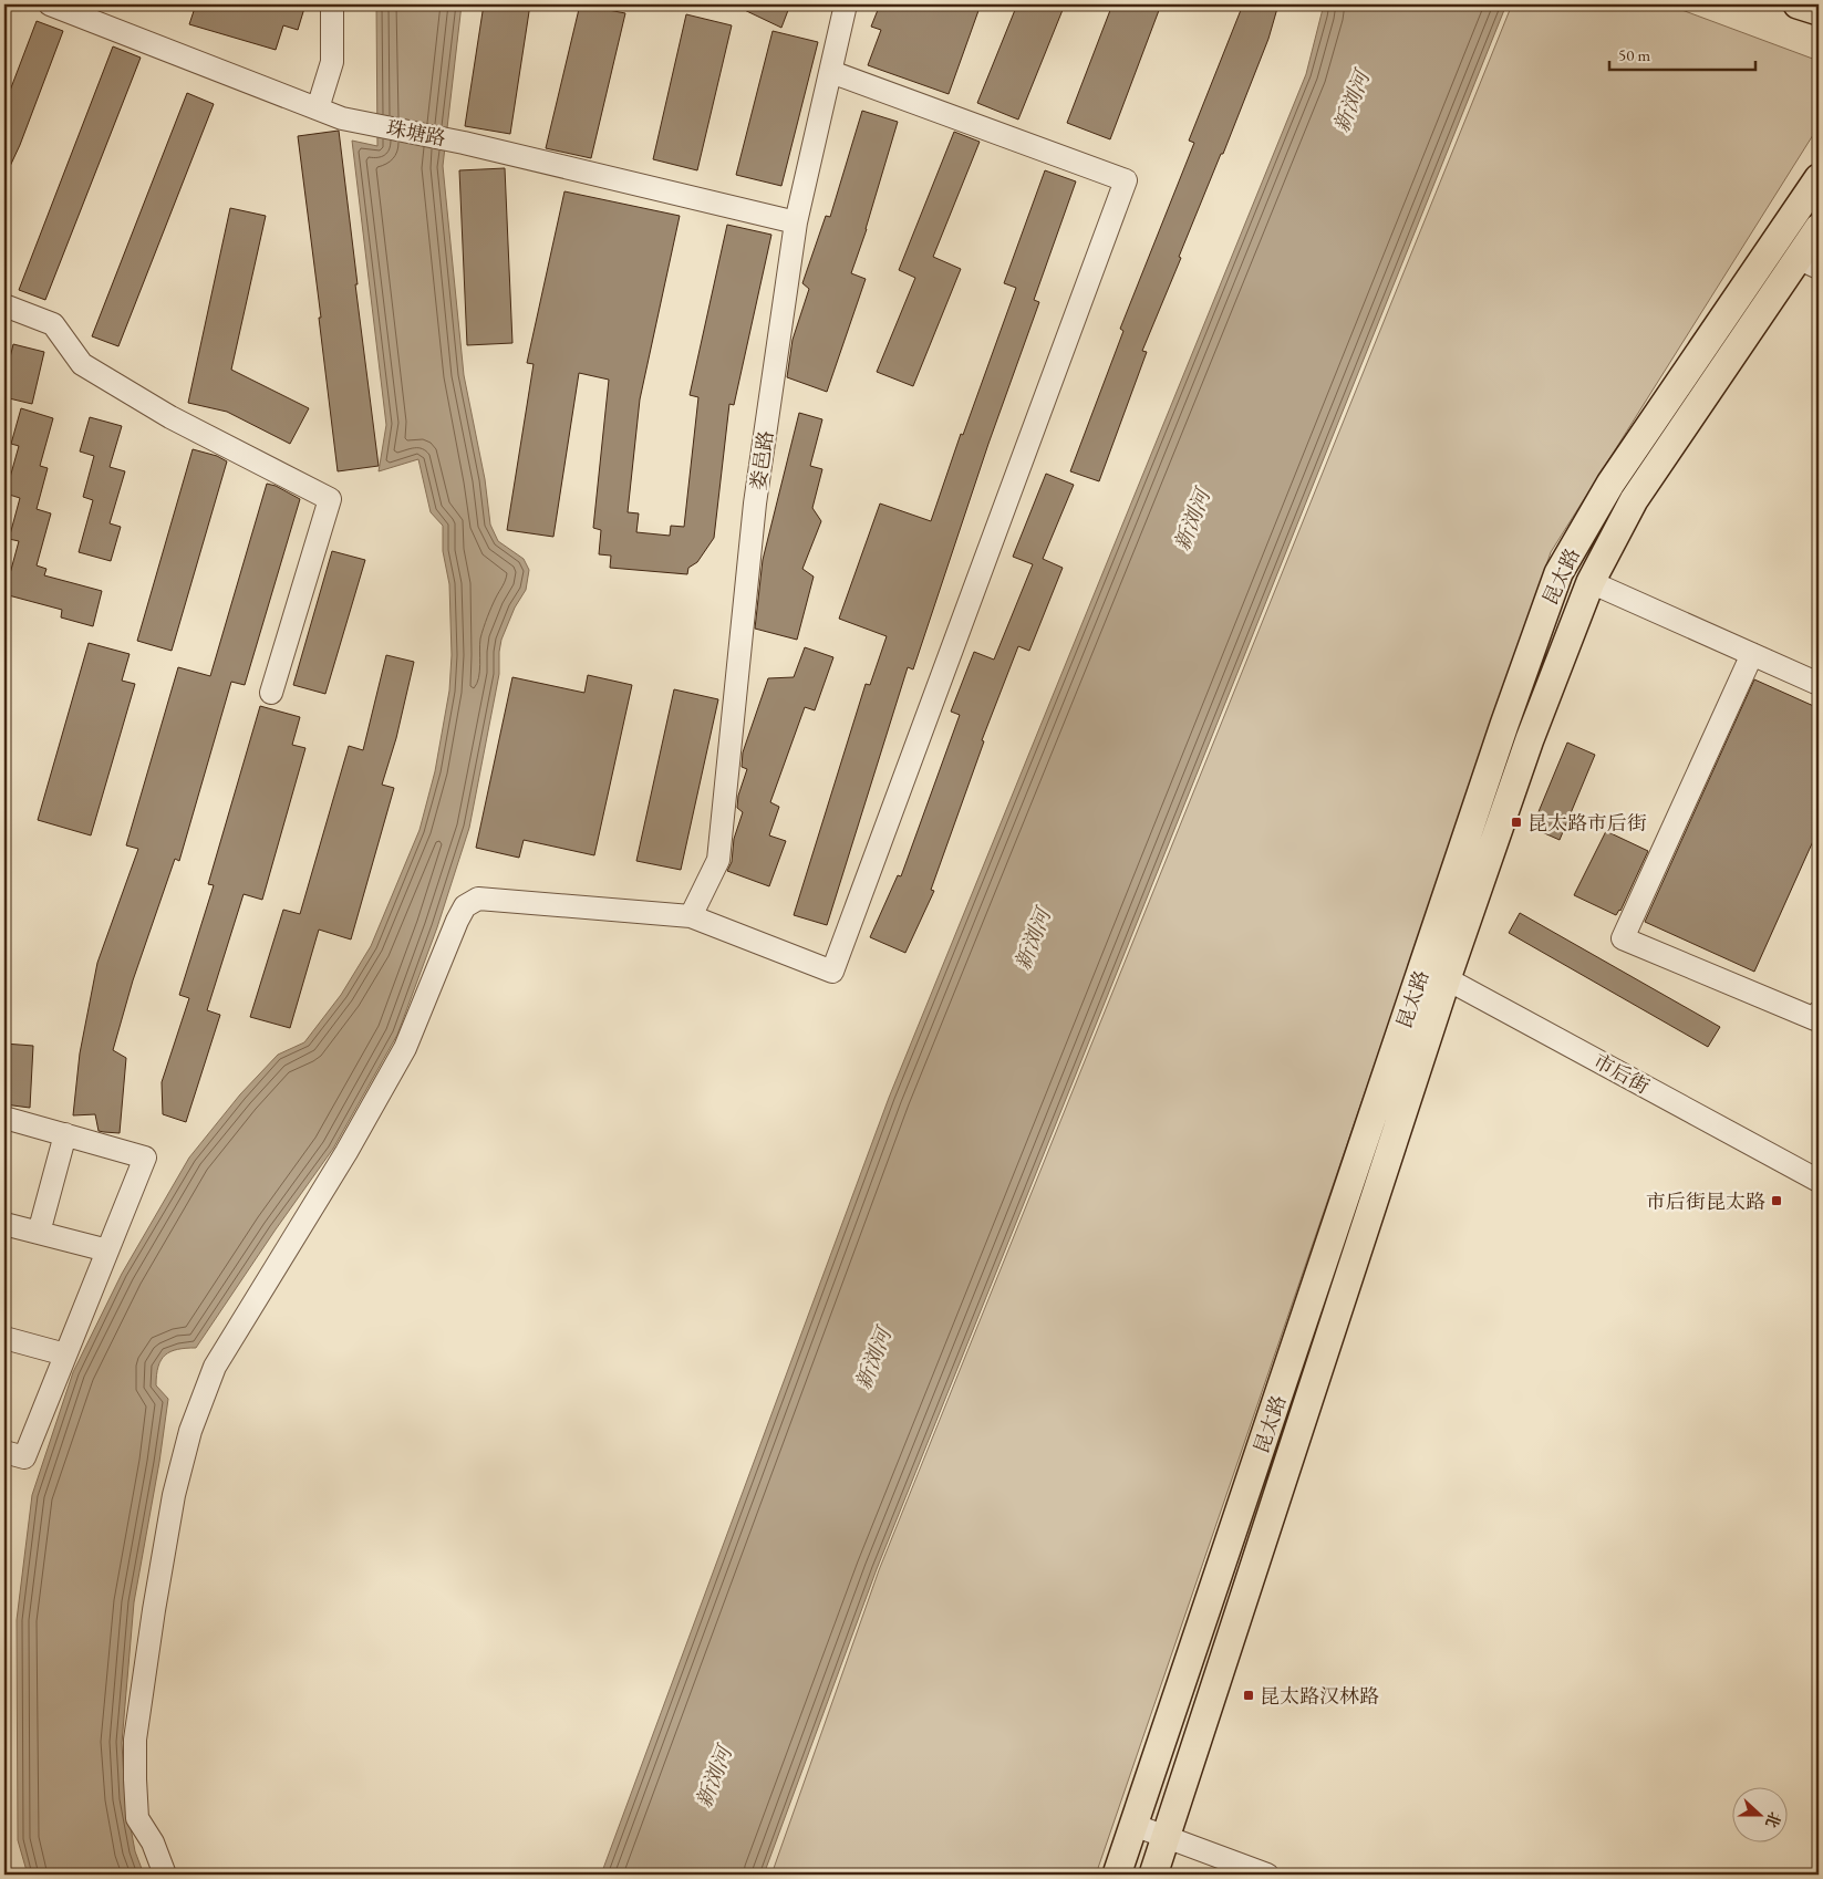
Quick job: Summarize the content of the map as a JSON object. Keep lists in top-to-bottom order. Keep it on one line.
{"streets":{"main road":["昆太路"],"street":["珠塘路","娄邑路","市后街"]},"crossings":[["珠塘路","娄邑路"],["昆太路","市后街"]],"water":["新浏河"],"places":{"transit":["昆太路市后街","市后街昆太路","昆太路汉林路"]},"scale_bar":"50 m","north":"right"}
